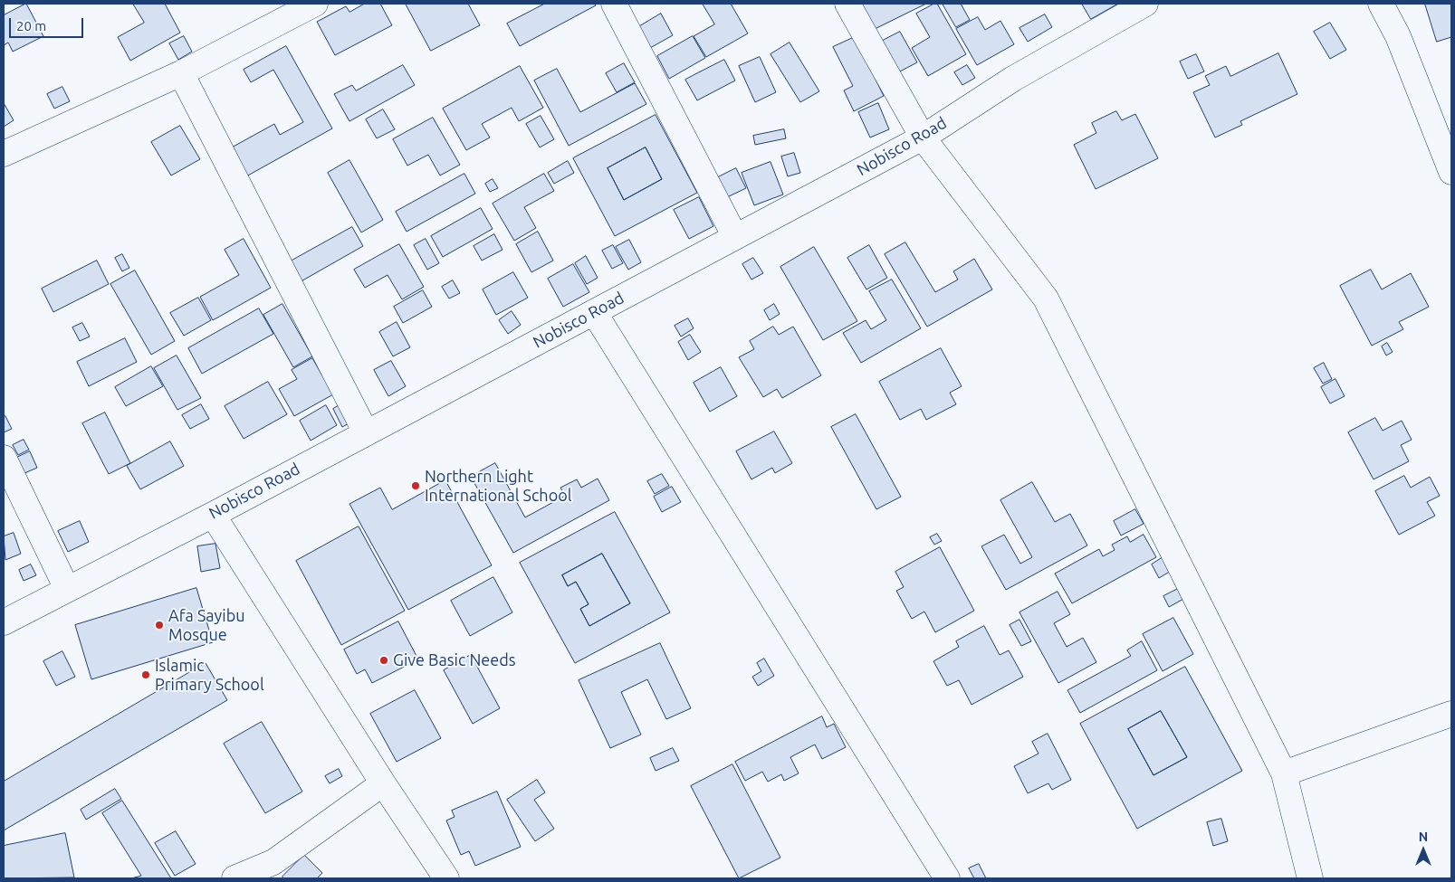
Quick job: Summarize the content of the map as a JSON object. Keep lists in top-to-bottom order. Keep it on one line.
{"streets":{"street":["Nobisco Road"]},"places":["Northern Light International School","Afa Sayibu Mosque","Give Basic Needs","Islamic Primary School"],"scale_bar":"20 m","north":"top"}
